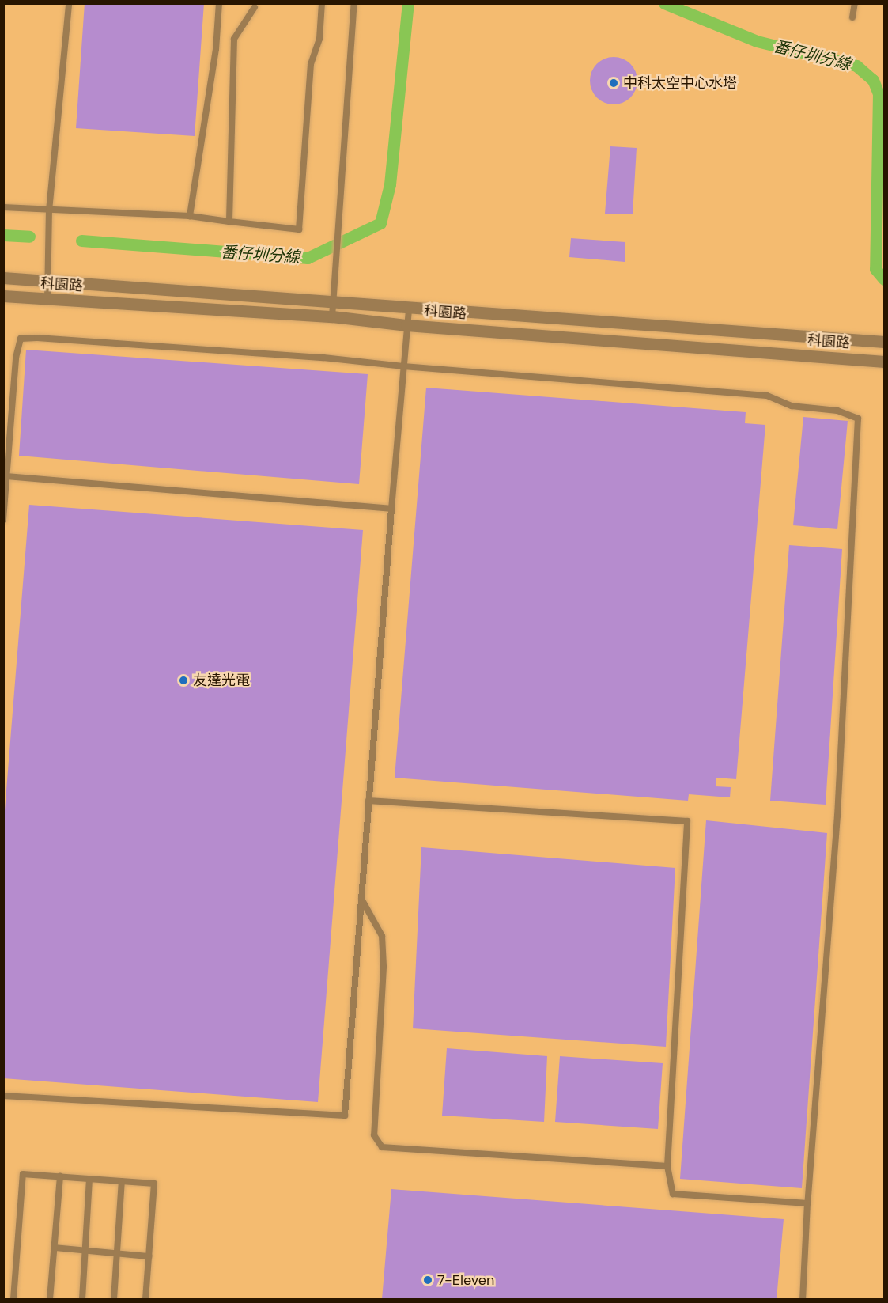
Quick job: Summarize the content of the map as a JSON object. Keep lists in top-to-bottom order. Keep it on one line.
{"streets":{"street":["科園路"]},"water":["番仔圳分線"],"places":["中科太空中心水塔","友達光電","7-Eleven"]}
